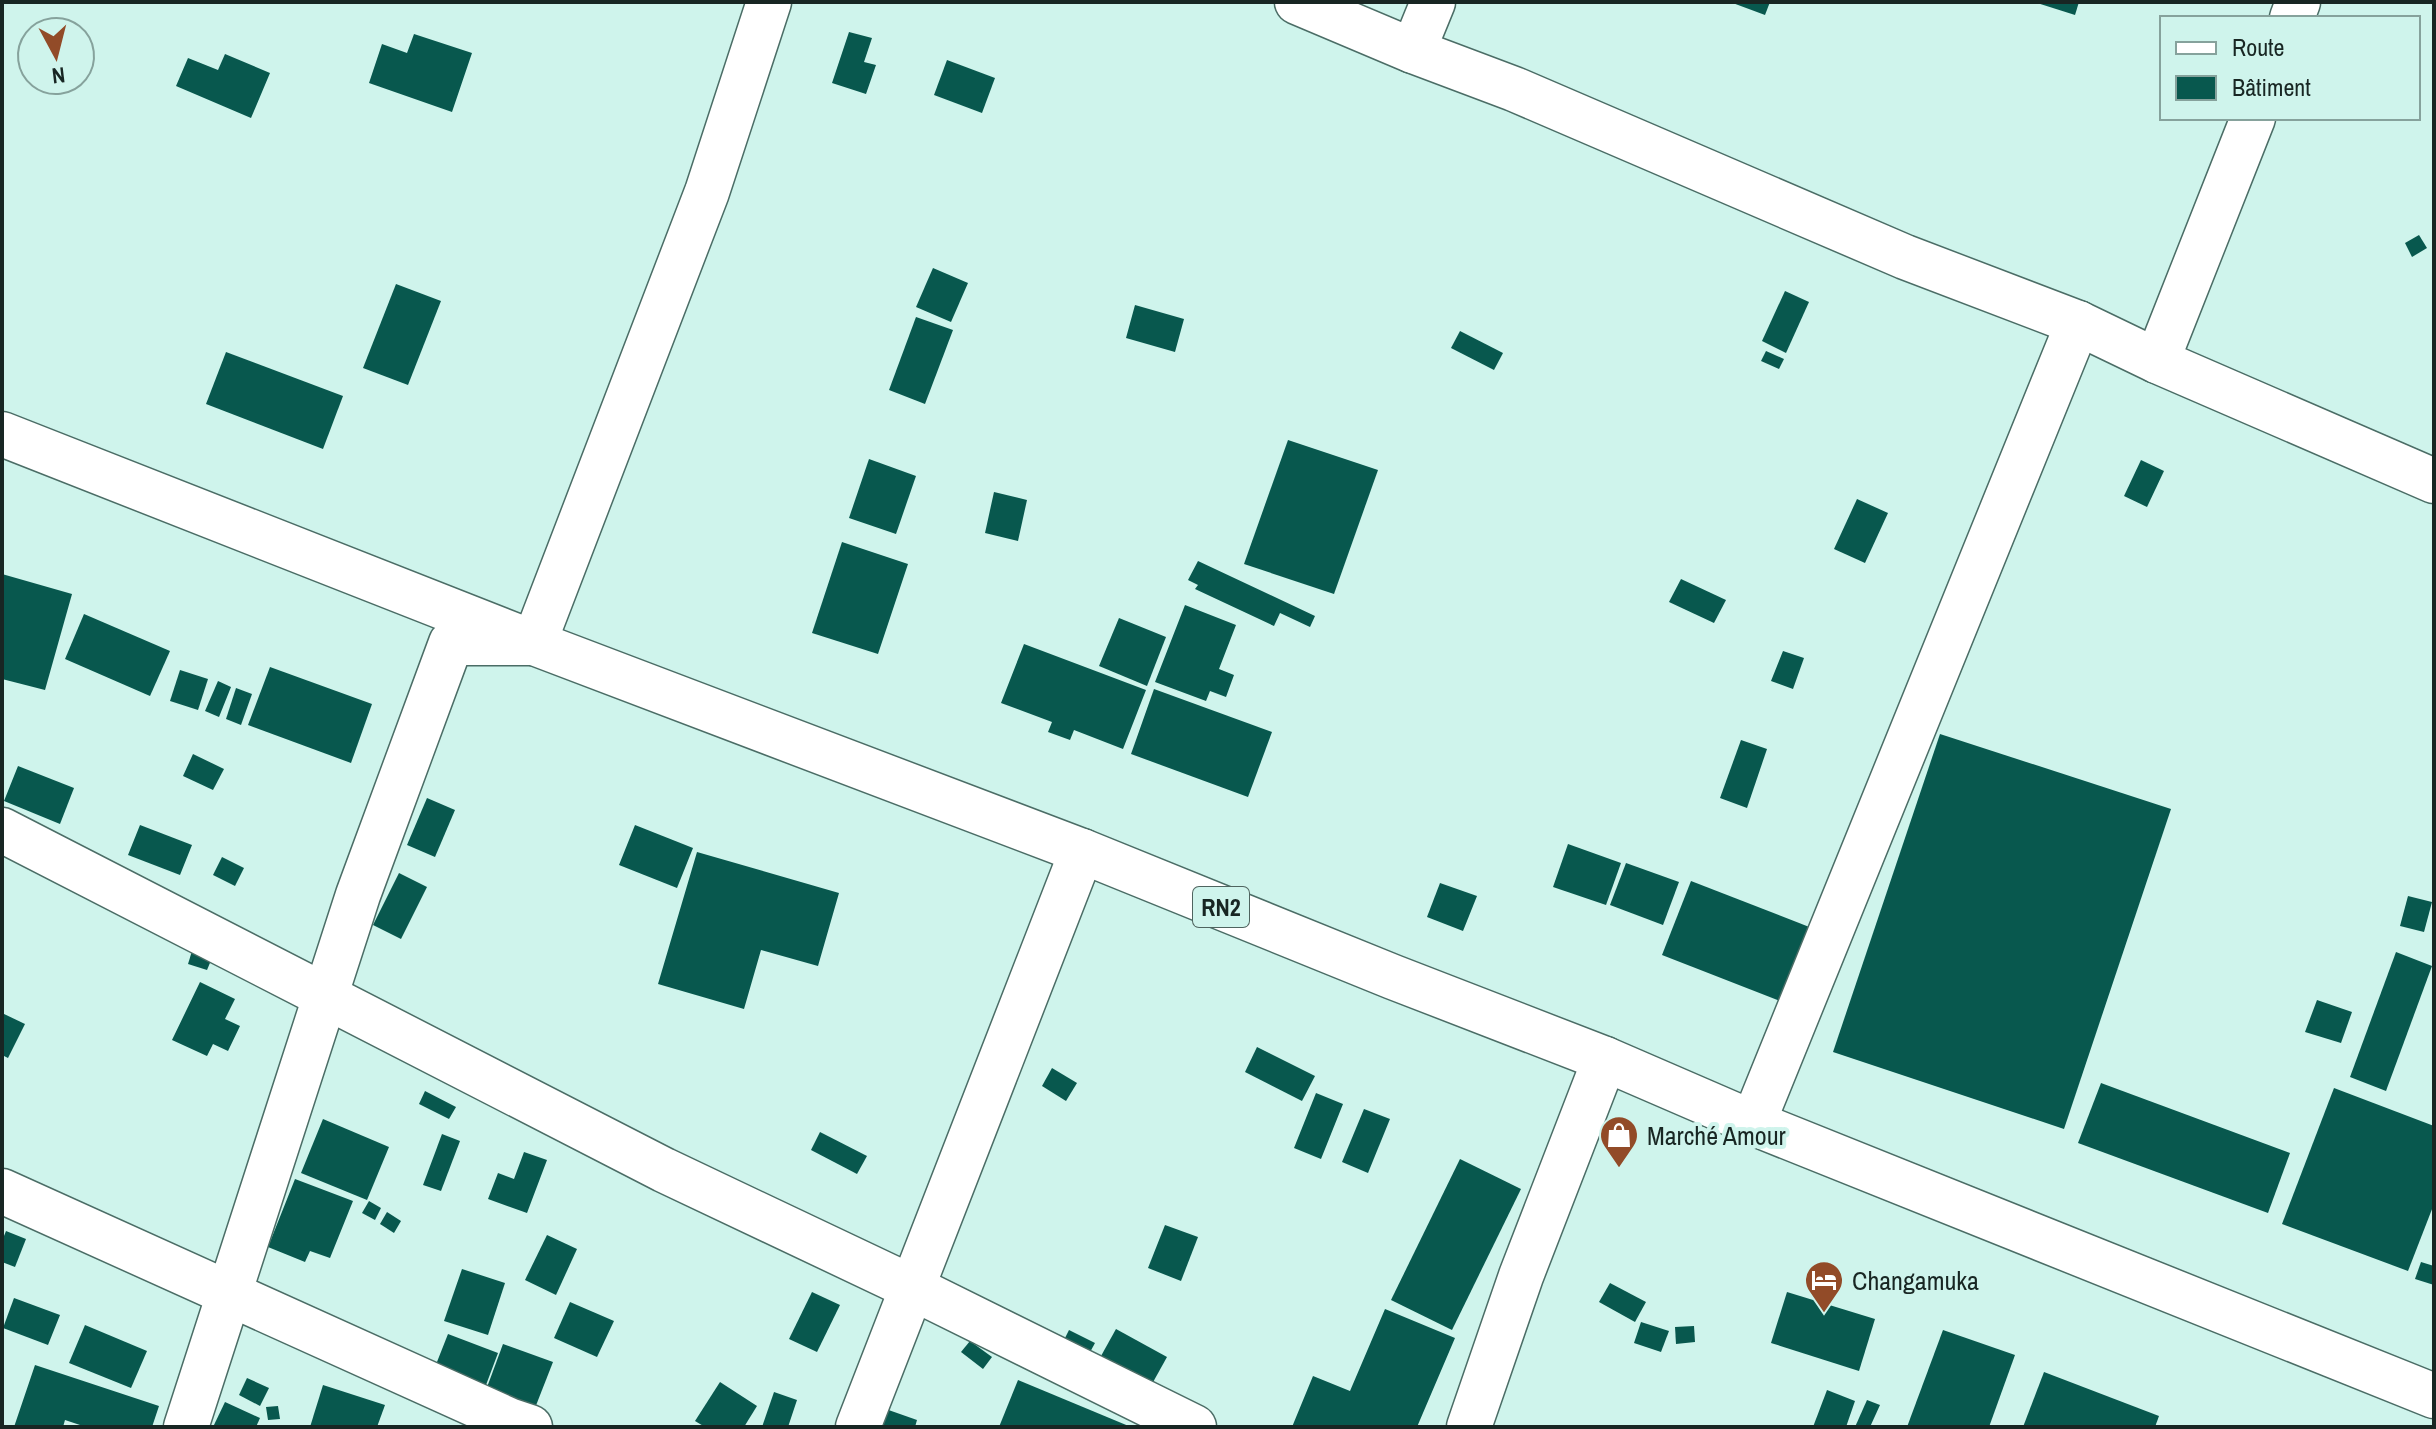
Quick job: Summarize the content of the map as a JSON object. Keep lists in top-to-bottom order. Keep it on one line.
{"streets":{"main road":["RN2"]},"places":{"shop":["Marché Amour"],"hotel":["Changamuka"]},"legend":["Route","Bâtiment"],"north":"bottom"}
